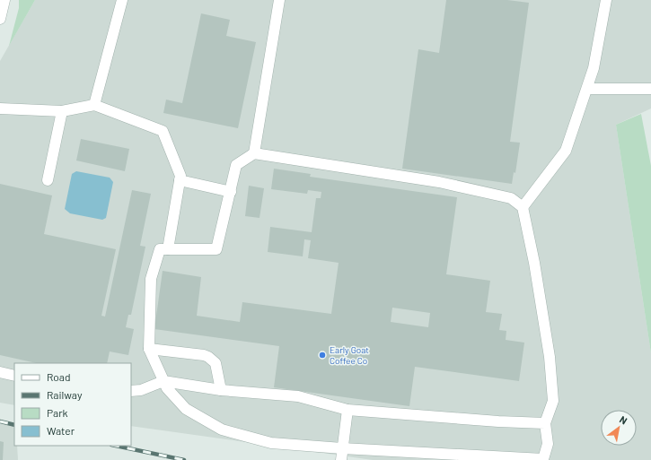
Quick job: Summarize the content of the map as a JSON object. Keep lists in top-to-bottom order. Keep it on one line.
{"places":["Early Goat Coffee Co"],"legend":["Road","Railway","Park","Water"],"north":"top right"}
